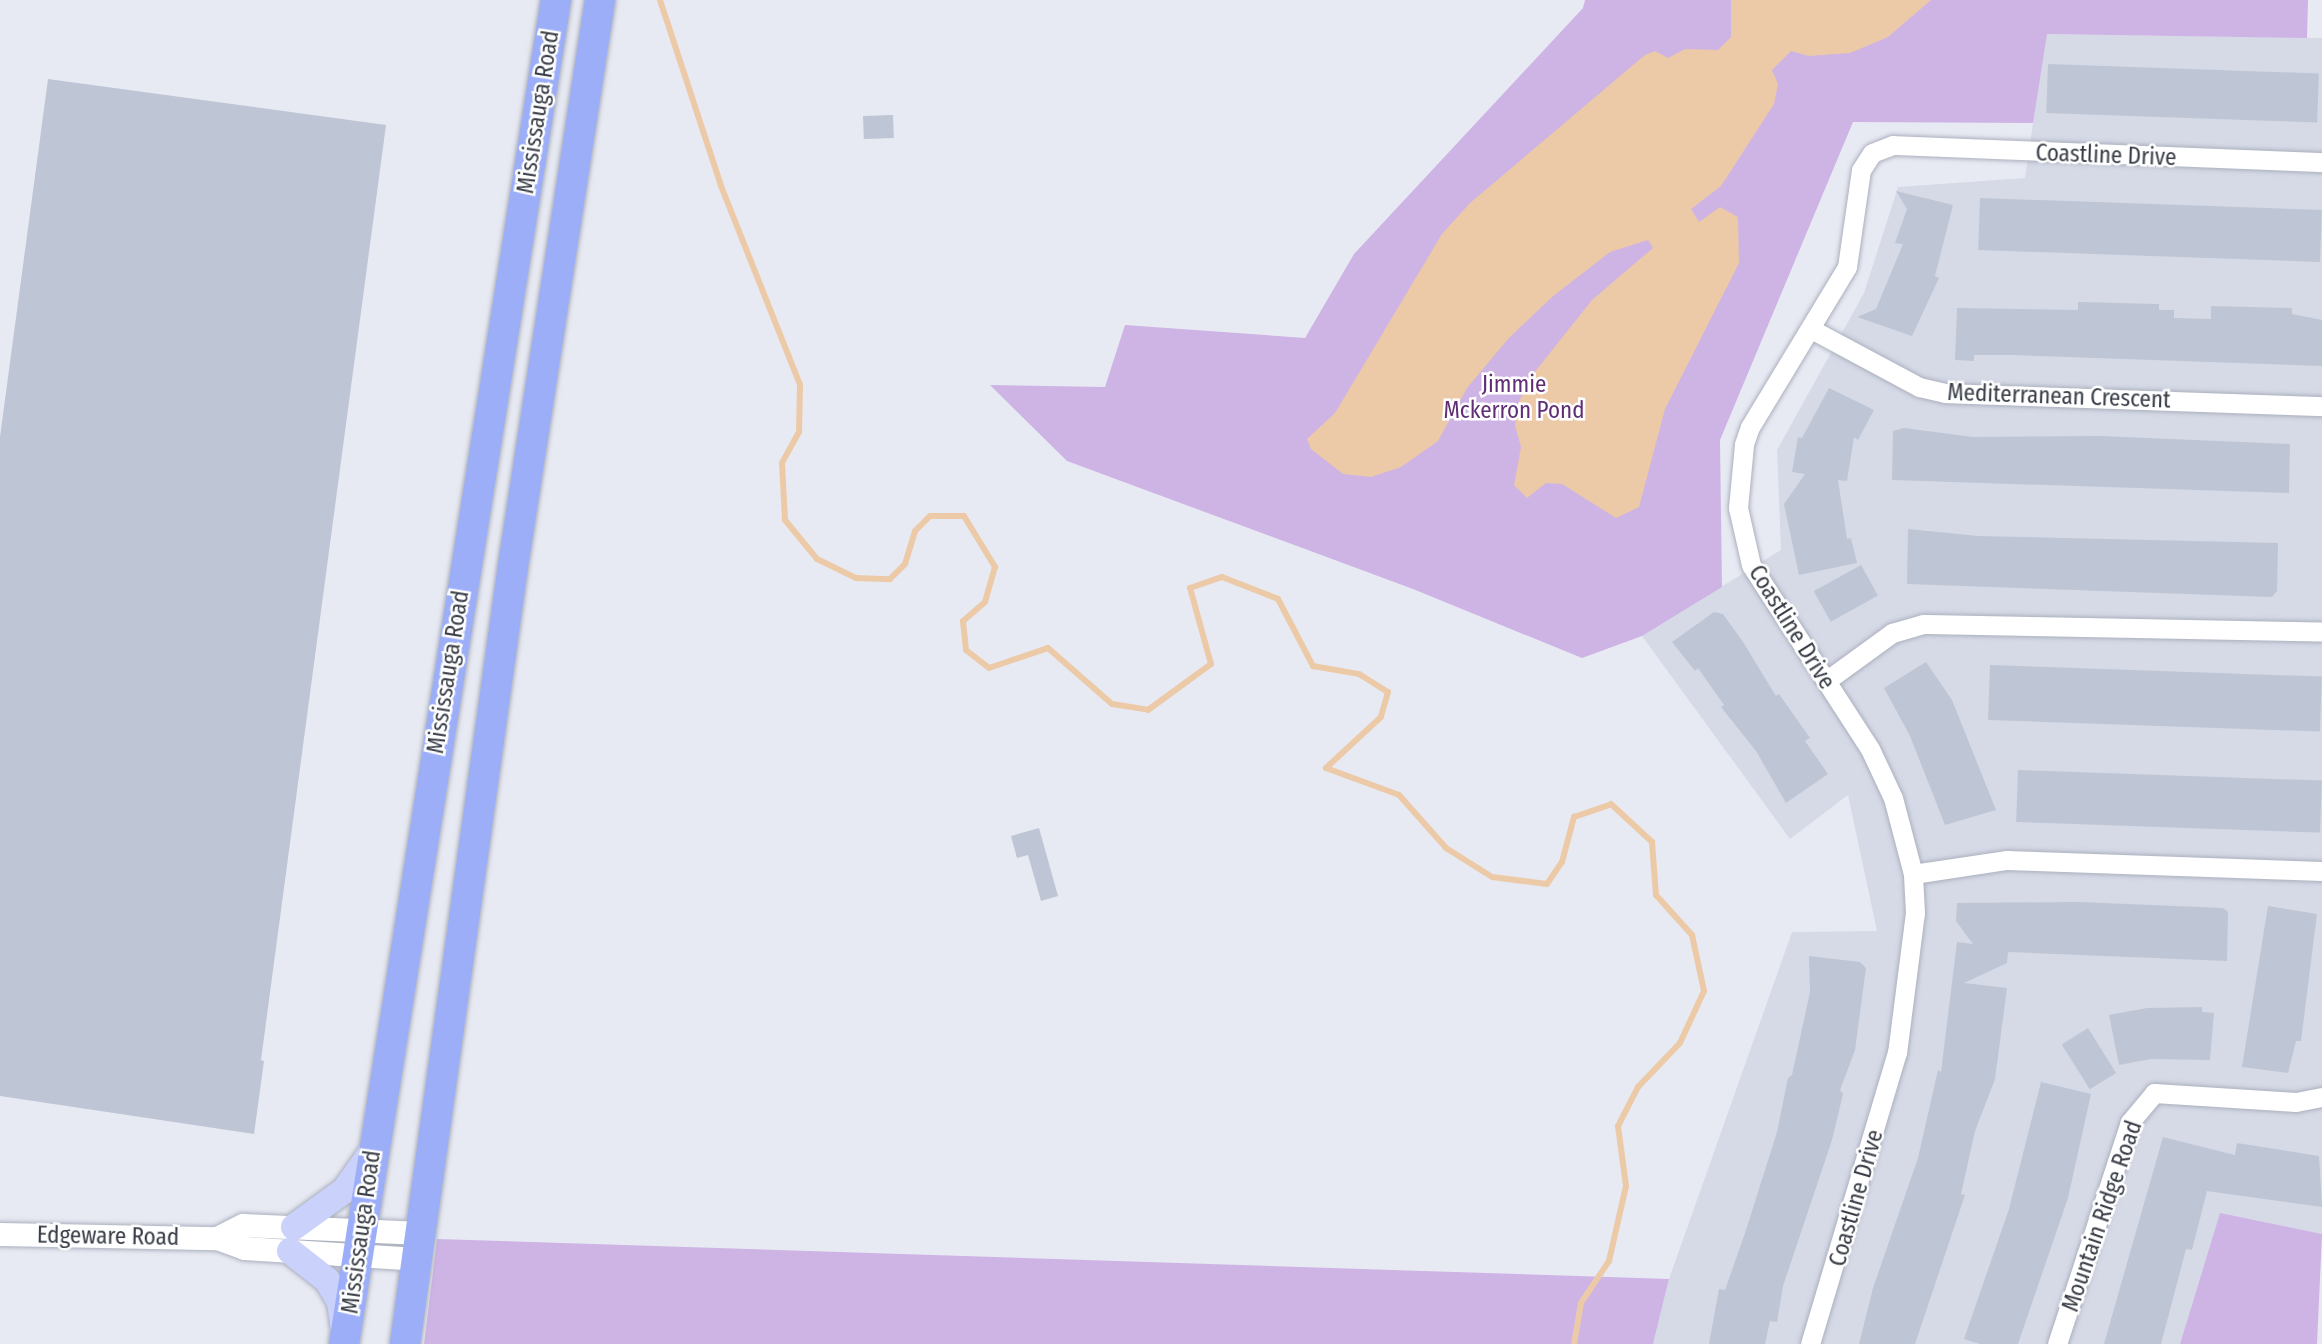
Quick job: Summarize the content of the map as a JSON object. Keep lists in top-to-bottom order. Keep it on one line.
{"streets":{"main road":["Mississauga Road"],"street":["Coastline Drive","Mediterranean Crescent","Mountain Ridge Road","Edgeware Road"]},"crossings":[["Mississauga Road","Edgeware Road"],["Coastline Drive","Mediterranean Crescent"]],"parks":["Jimmie Mckerron Pond"]}
